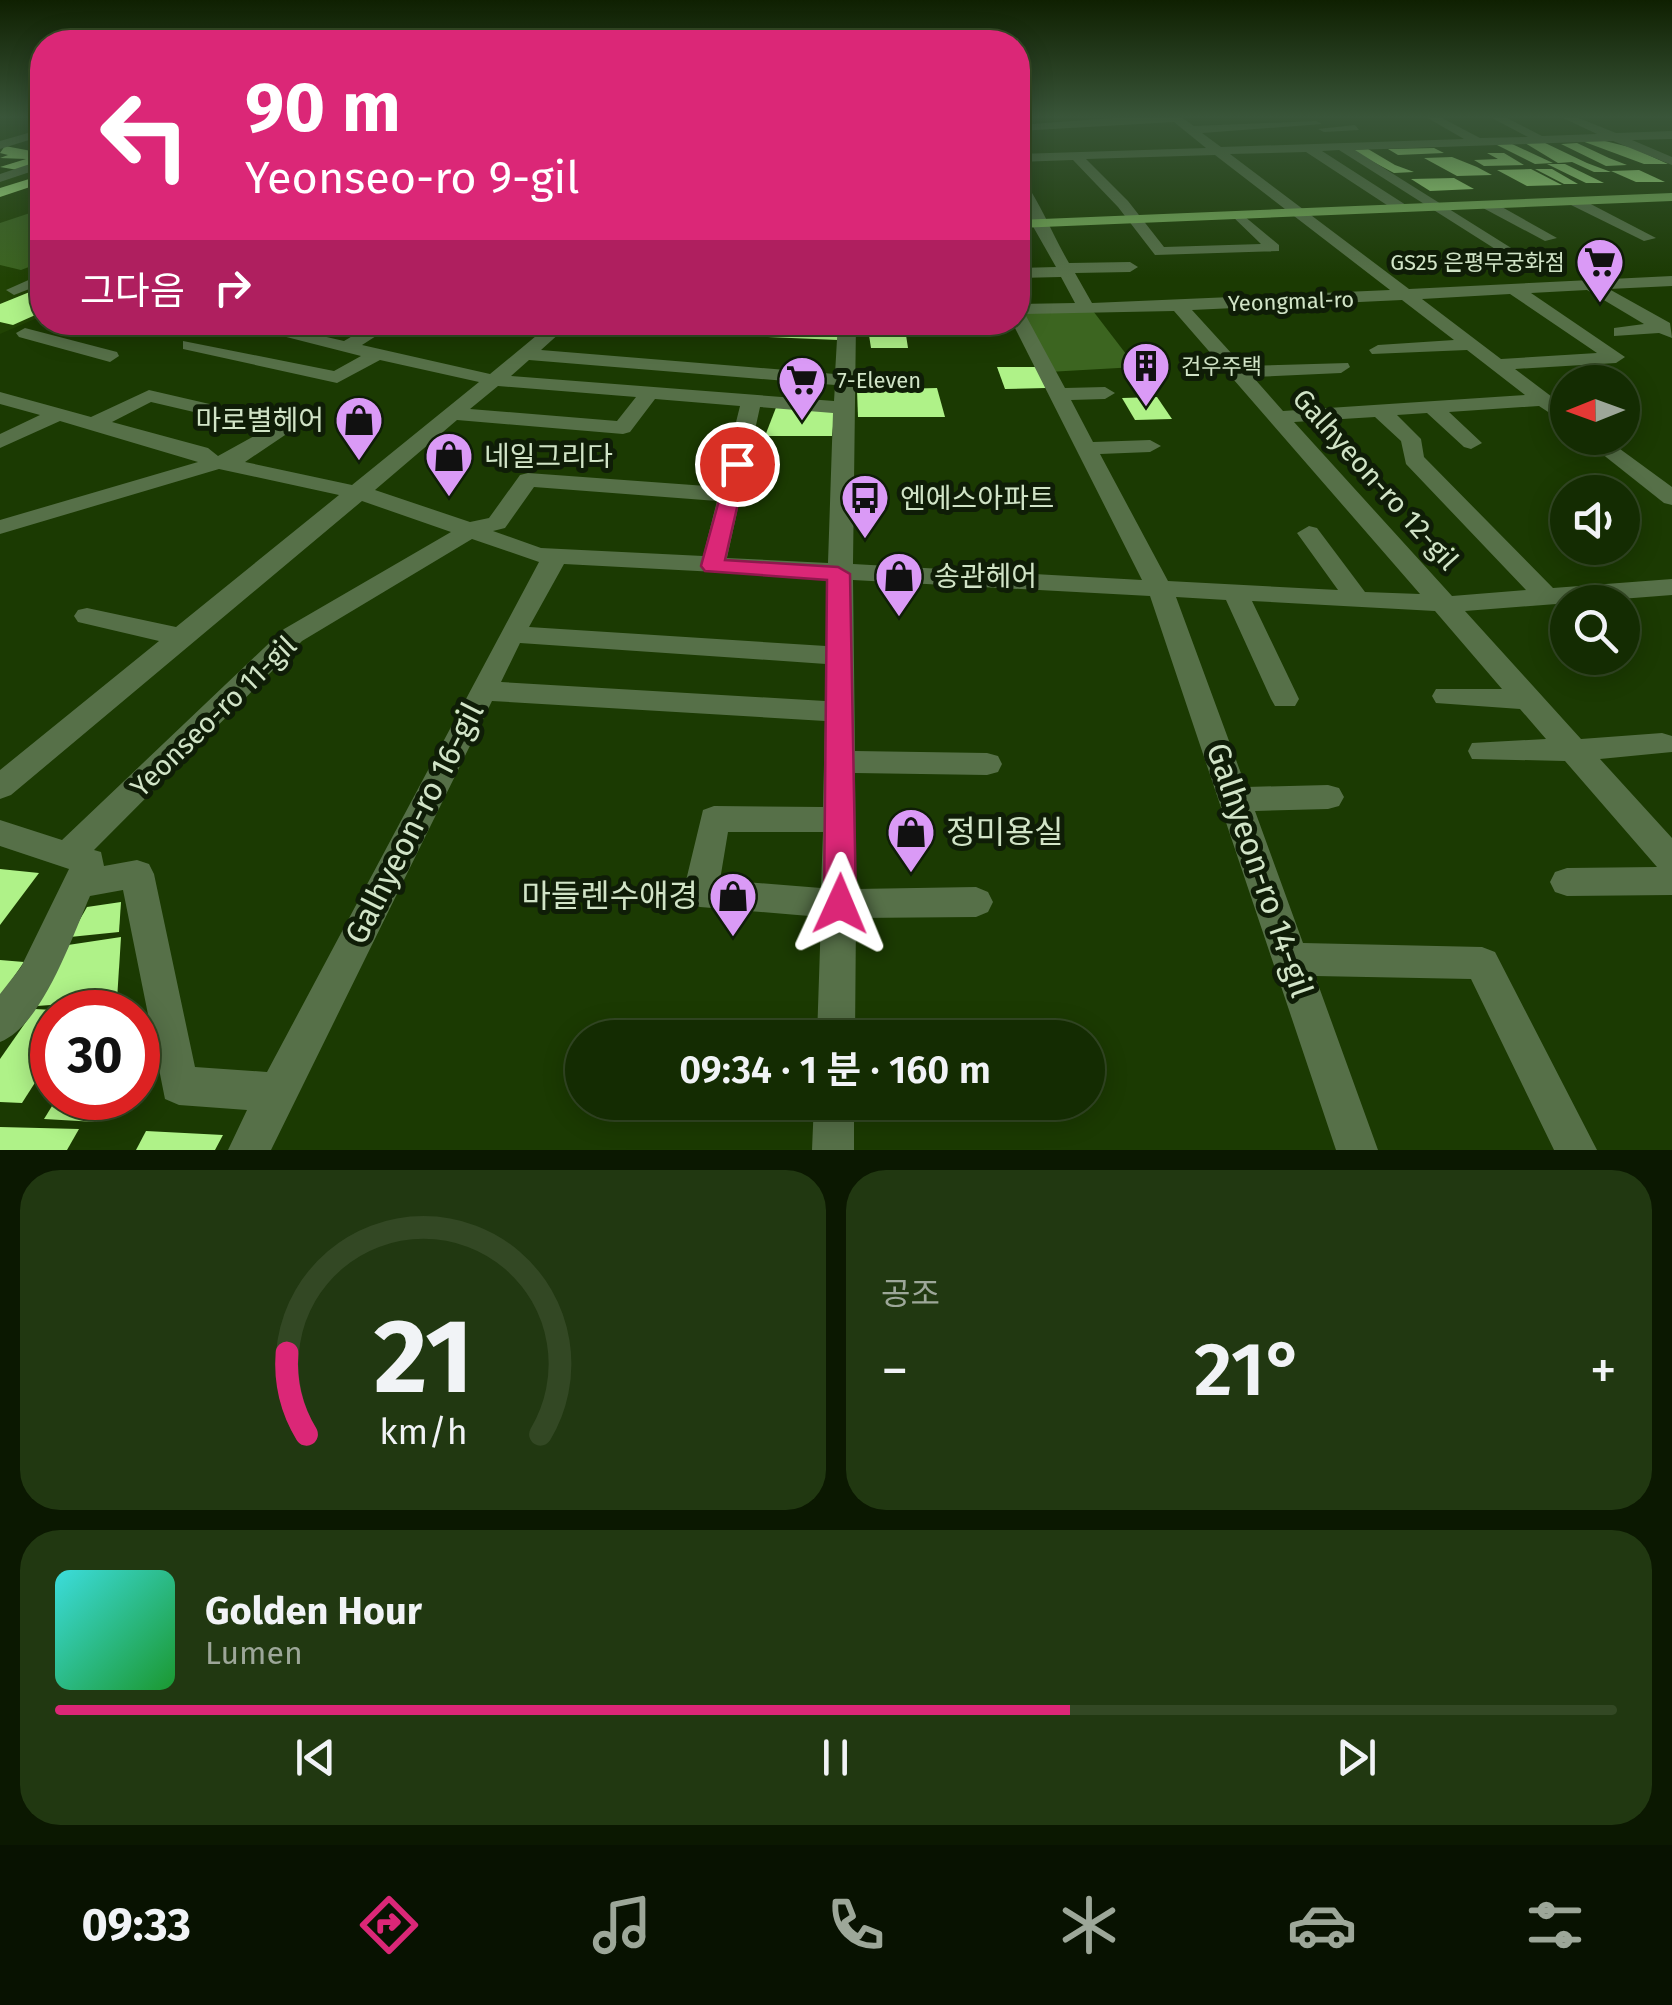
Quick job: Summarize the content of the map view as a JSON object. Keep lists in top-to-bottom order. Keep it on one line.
{"streets":{"street":["Yeongmal-ro","Galhyeon-ro 12-gil","Yeonseo-ro 11-gil","Galhyeon-ro 16-gil","Galhyeon-ro 14-gil"]},"crossings":[["Yeongmal-ro","Galhyeon-ro 12-gil"],["Galhyeon-ro 12-gil","Galhyeon-ro 14-gil"]],"places":{"supermarket":["GS25 은평무궁화점","7-Eleven"],"building":["건우주택"],"shop":["마로별헤어","네일그리다","송관헤어","정미용실","마들렌수애경"],"bus stop":["엔에스아파트"]},"north":"left","page":{"turn":["90 m","Yeonseo-ro 9-gil"],"then":"그다음","limit":"30","trip":"09:34 · 1 분 · 160 m","tile":"공조","heat":["−","21°","+"],"song":["Golden Hour","Lumen"],"tabs":"09:33","gauge":["21","km/h"]}}
